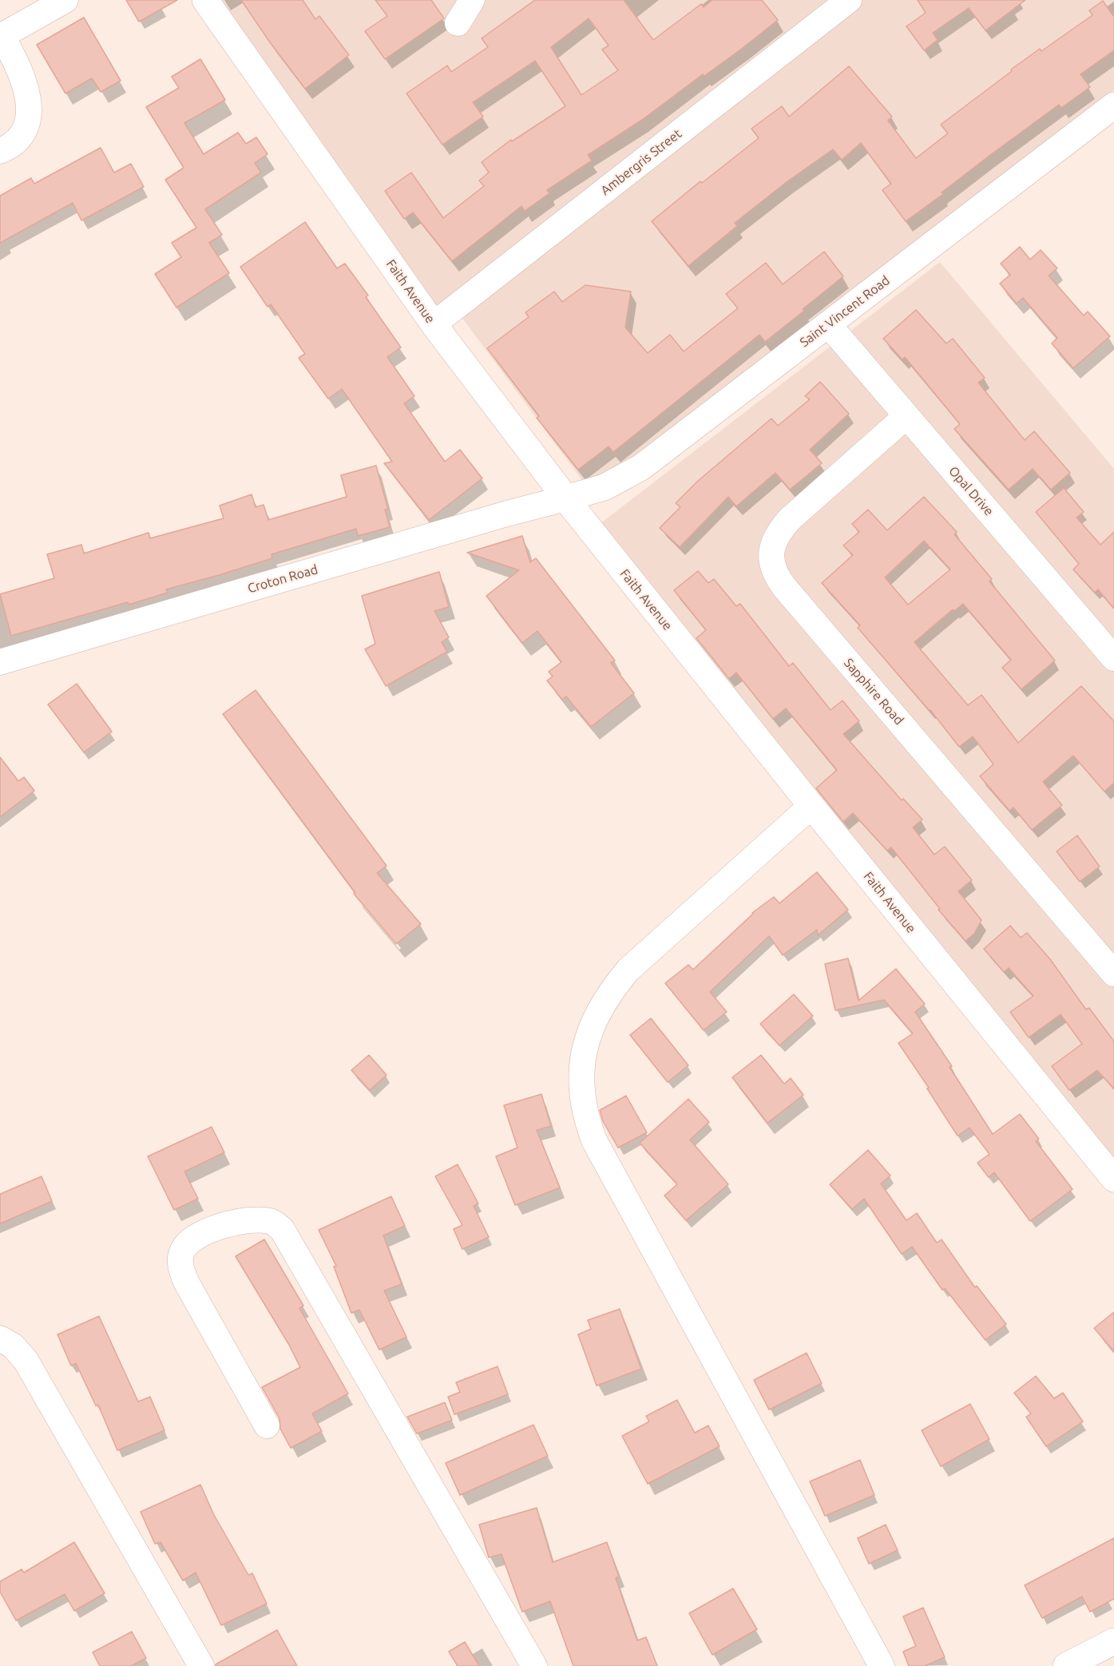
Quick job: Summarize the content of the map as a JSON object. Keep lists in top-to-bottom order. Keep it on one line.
{"streets":{"street":["Ambergris Street","Faith Avenue","Saint Vincent Road","Opal Drive","Croton Road","Sapphire Road"]},"crossings":[["Ambergris Street","Faith Avenue"],["Faith Avenue","Saint Vincent Road"],["Faith Avenue","Croton Road"],["Saint Vincent Road","Opal Drive"],["Saint Vincent Road","Croton Road"],["Opal Drive","Sapphire Road"]]}
